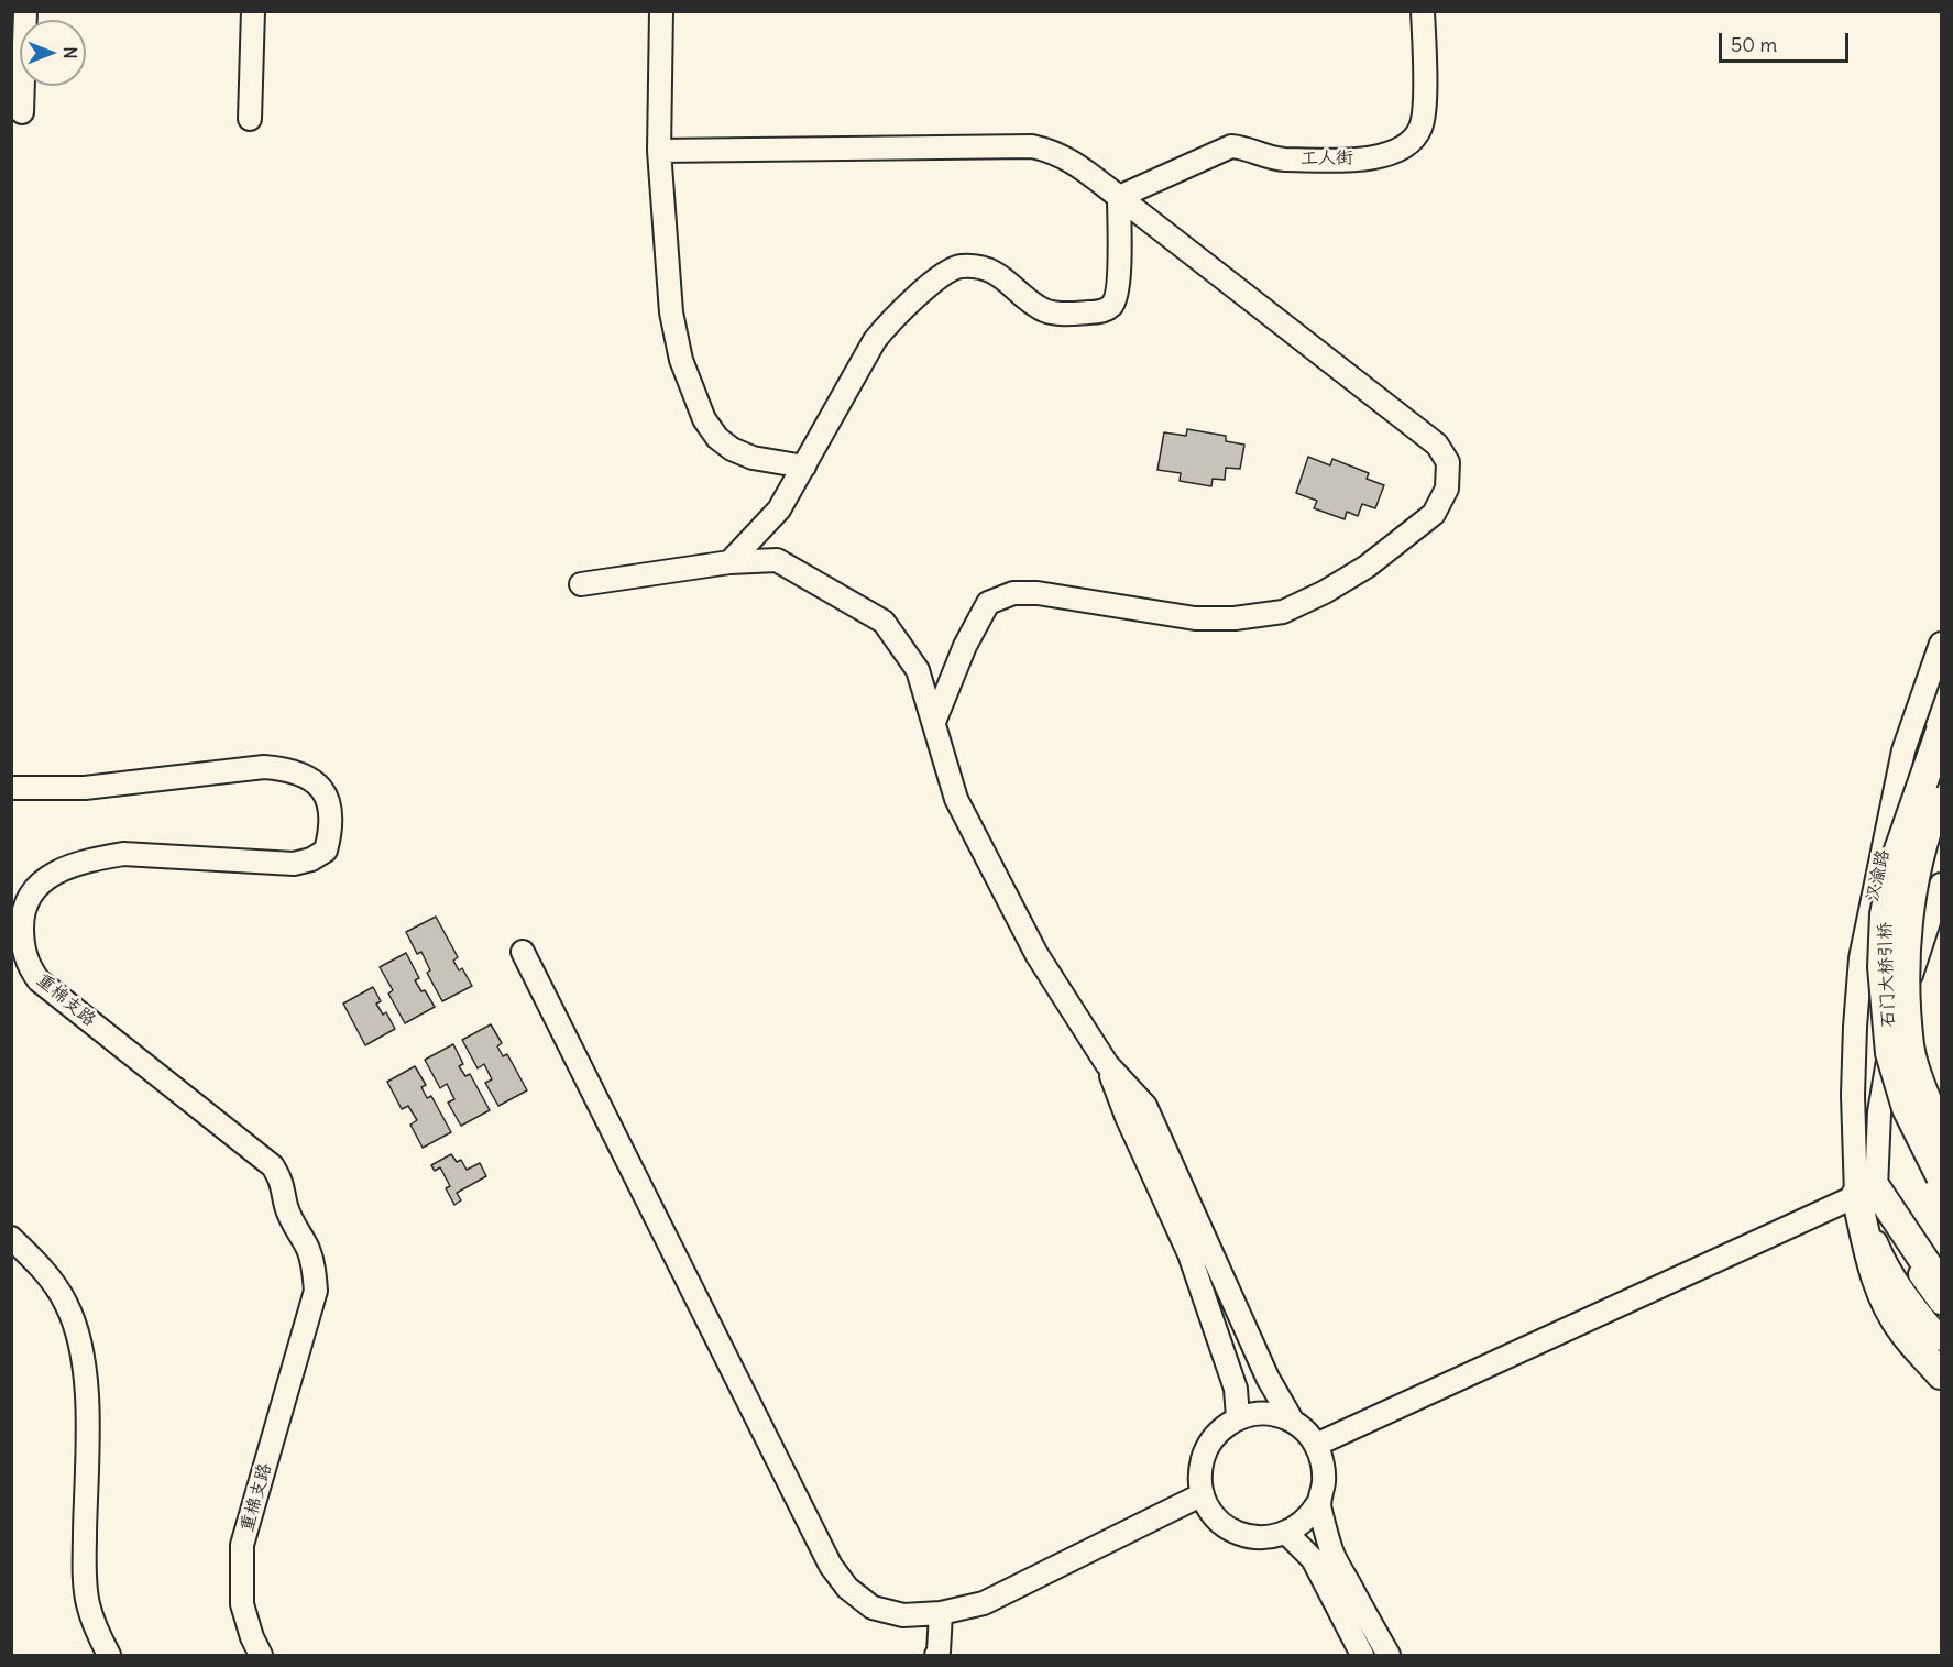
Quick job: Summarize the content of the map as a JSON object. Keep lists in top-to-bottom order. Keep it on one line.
{"streets":{"main road":["石门大桥引桥"],"street":["工人街","汉渝路","重棉支路"]},"scale_bar":"50 m","north":"right"}
